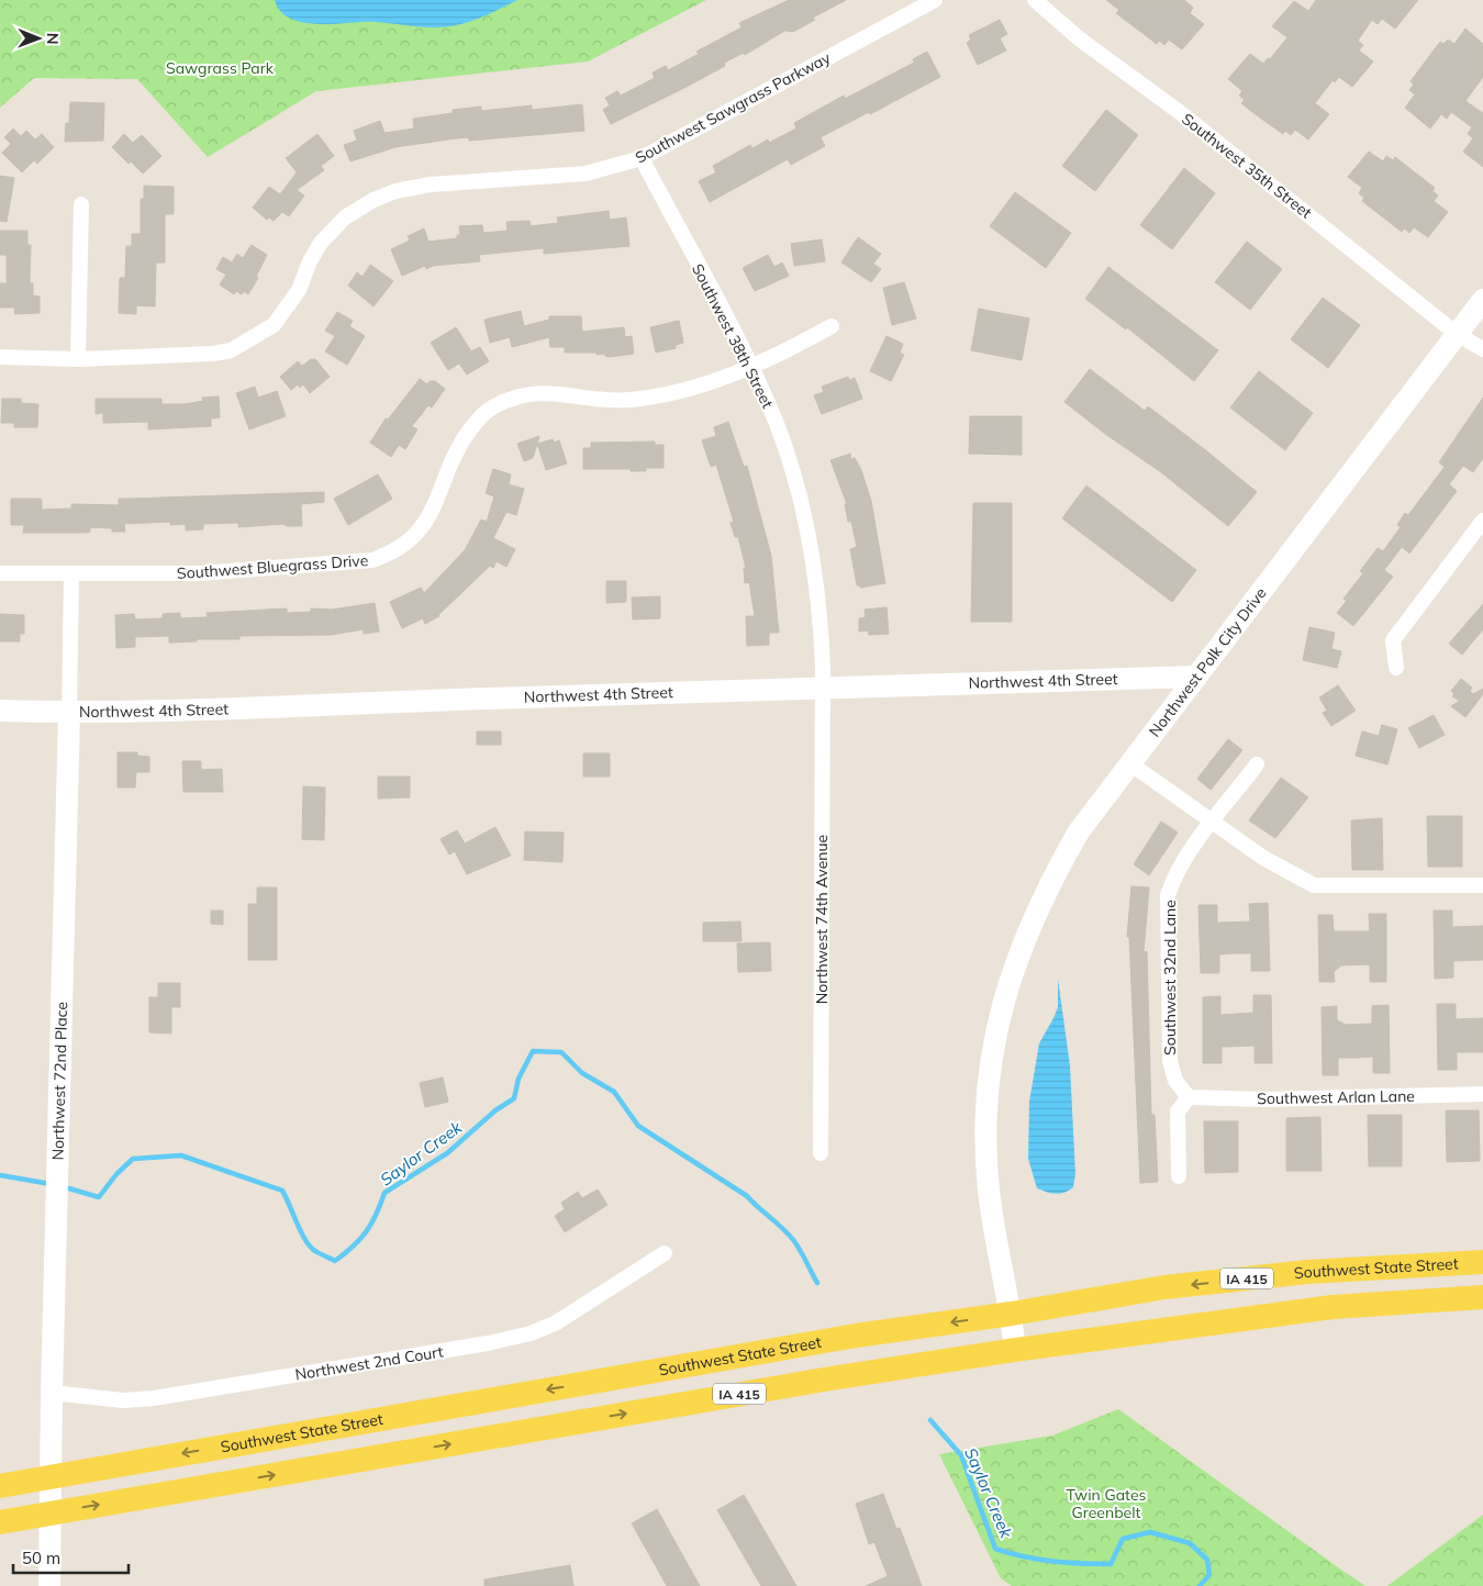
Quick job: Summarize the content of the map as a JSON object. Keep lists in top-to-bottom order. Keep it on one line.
{"streets":{"main road":["Southwest State Street","IA 415"],"street":["Southwest Sawgrass Parkway","Southwest 35th Street","Southwest 38th Street","Southwest Bluegrass Drive","Northwest Polk City Drive","Northwest 4th Street","Northwest 74th Avenue","Southwest 32nd Lane","Northwest 72nd Place","Southwest Arlan Lane","Northwest 2nd Court"]},"crossings":[["Southwest Sawgrass Parkway","Southwest 38th Street"],["Southwest 35th Street","Northwest Polk City Drive"],["Southwest 38th Street","Southwest Bluegrass Drive"],["Southwest 38th Street","Northwest 4th Street"],["Southwest 38th Street","Northwest 74th Avenue"],["Southwest Bluegrass Drive","Northwest 72nd Place"],["Northwest Polk City Drive","Northwest 4th Street"],["Northwest Polk City Drive","Southwest State Street"],["Northwest 4th Street","Northwest 74th Avenue"],["Northwest 4th Street","Northwest 72nd Place"],["Southwest 32nd Lane","Southwest Arlan Lane"],["Northwest 72nd Place","Southwest State Street"],["Northwest 72nd Place","IA 415"],["Northwest 72nd Place","Northwest 2nd Court"]],"water":["Saylor Creek"],"parks":["Sawgrass Park","Twin Gates Greenbelt"],"scale_bar":"50 m","north":"right"}
